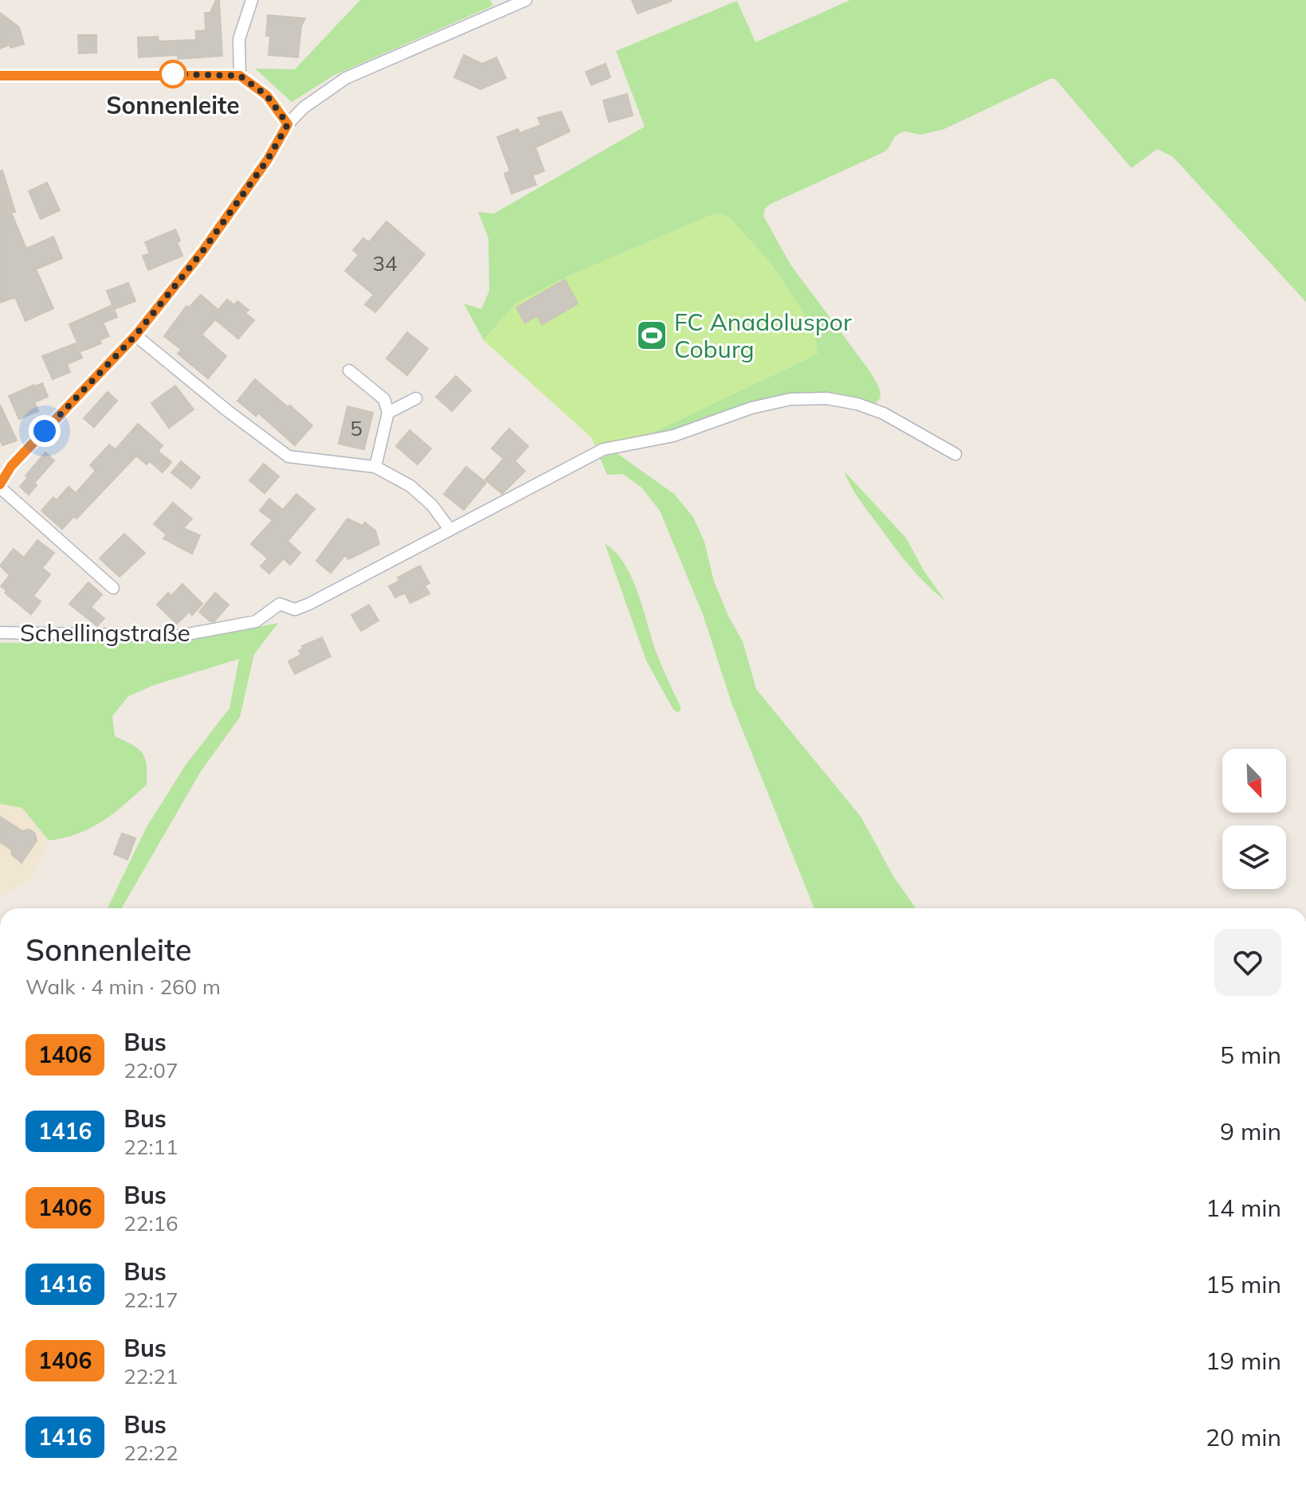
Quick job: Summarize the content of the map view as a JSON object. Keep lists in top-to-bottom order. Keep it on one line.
{"streets":{"street":["Schellingstraße"]},"places":{"other":["Sonnenleite"],"sports":["FC Anadoluspor Coburg"]},"lines":["bus line 1406"],"house_numbers":["34","5"],"north":"bottom right","page":{"heading":["Sonnenleite","Walk · 4 min · 260 m"],"list":[{"mark":"1406","name":"Bus","note":"22:07","value":"5 min"},{"mark":"1416","name":"Bus","note":"22:11","value":"9 min"},{"mark":"1406","name":"Bus","note":"22:16","value":"14 min"},{"mark":"1416","name":"Bus","note":"22:17","value":"15 min"},{"mark":"1406","name":"Bus","note":"22:21","value":"19 min"},{"mark":"1416","name":"Bus","note":"22:22","value":"20 min"}]}}
